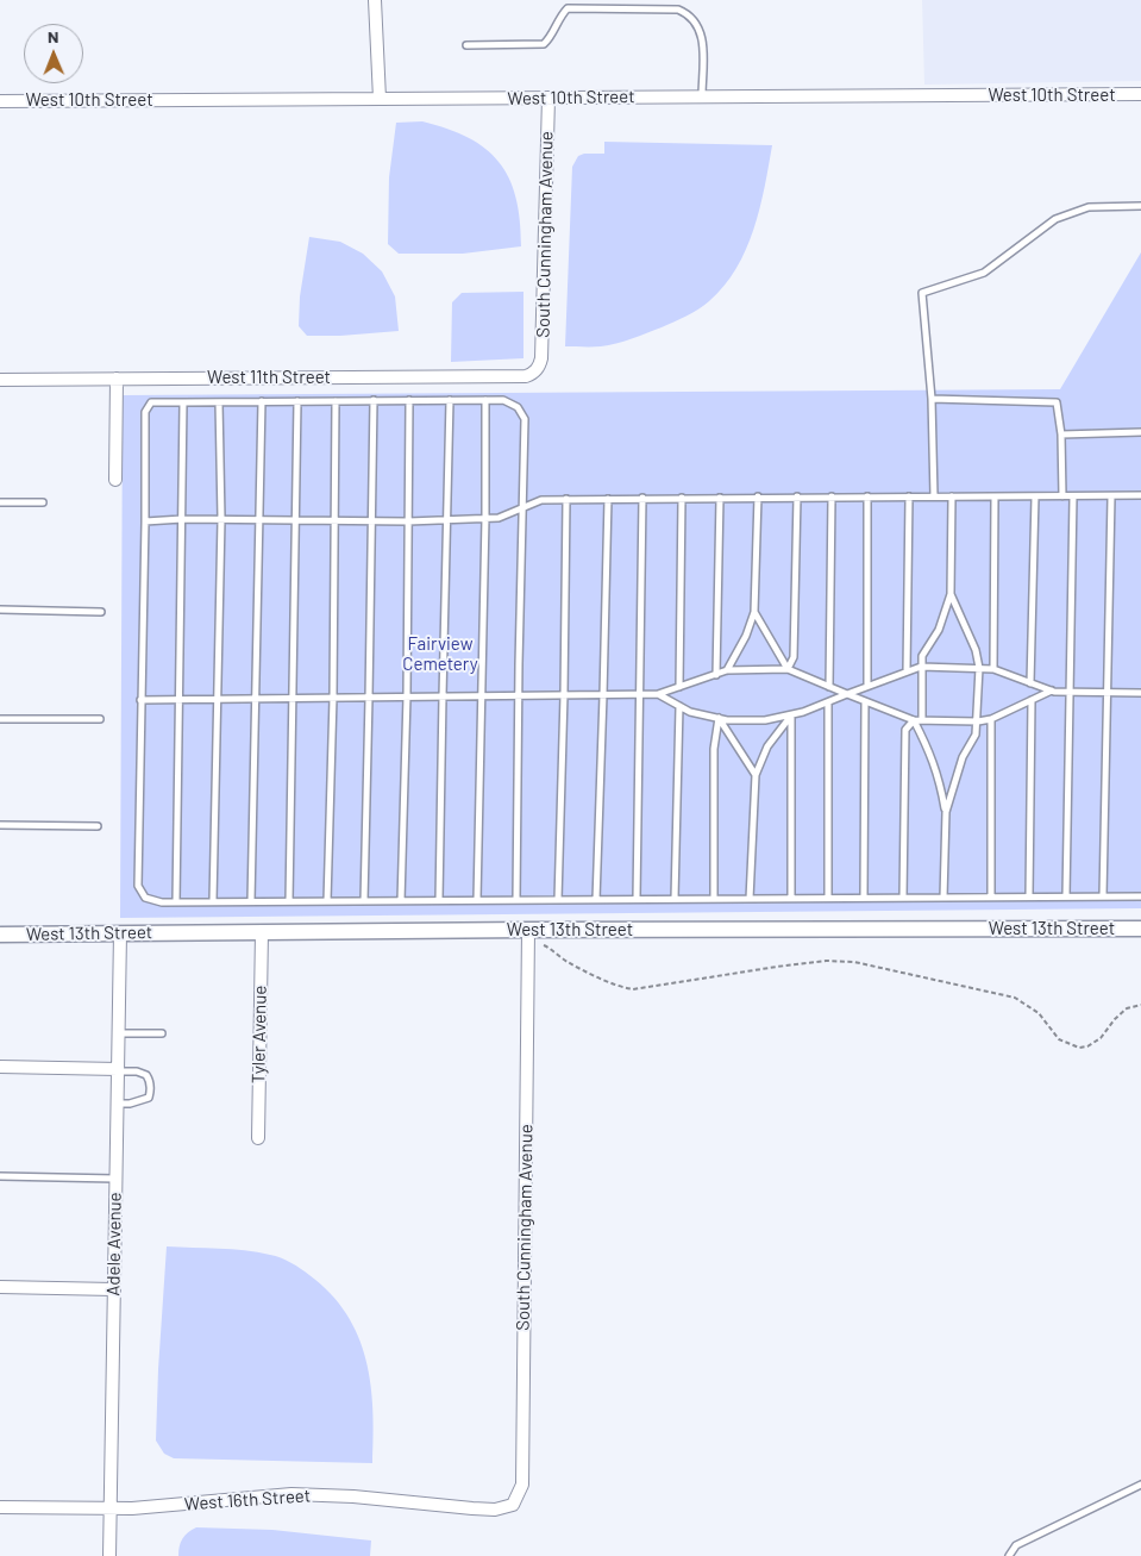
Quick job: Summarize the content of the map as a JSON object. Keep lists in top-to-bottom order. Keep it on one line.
{"streets":{"street":["West 10th Street","South Cunningham Avenue","West 11th Street","West 13th Street","Tyler Avenue","Adele Avenue","West 16th Street"]},"crossings":[["West 10th Street","South Cunningham Avenue"],["South Cunningham Avenue","West 11th Street"],["South Cunningham Avenue","West 13th Street"],["South Cunningham Avenue","West 16th Street"],["West 13th Street","Tyler Avenue"],["West 13th Street","Adele Avenue"],["Adele Avenue","West 16th Street"]],"parks":["Fairview Cemetery"],"north":"top"}
